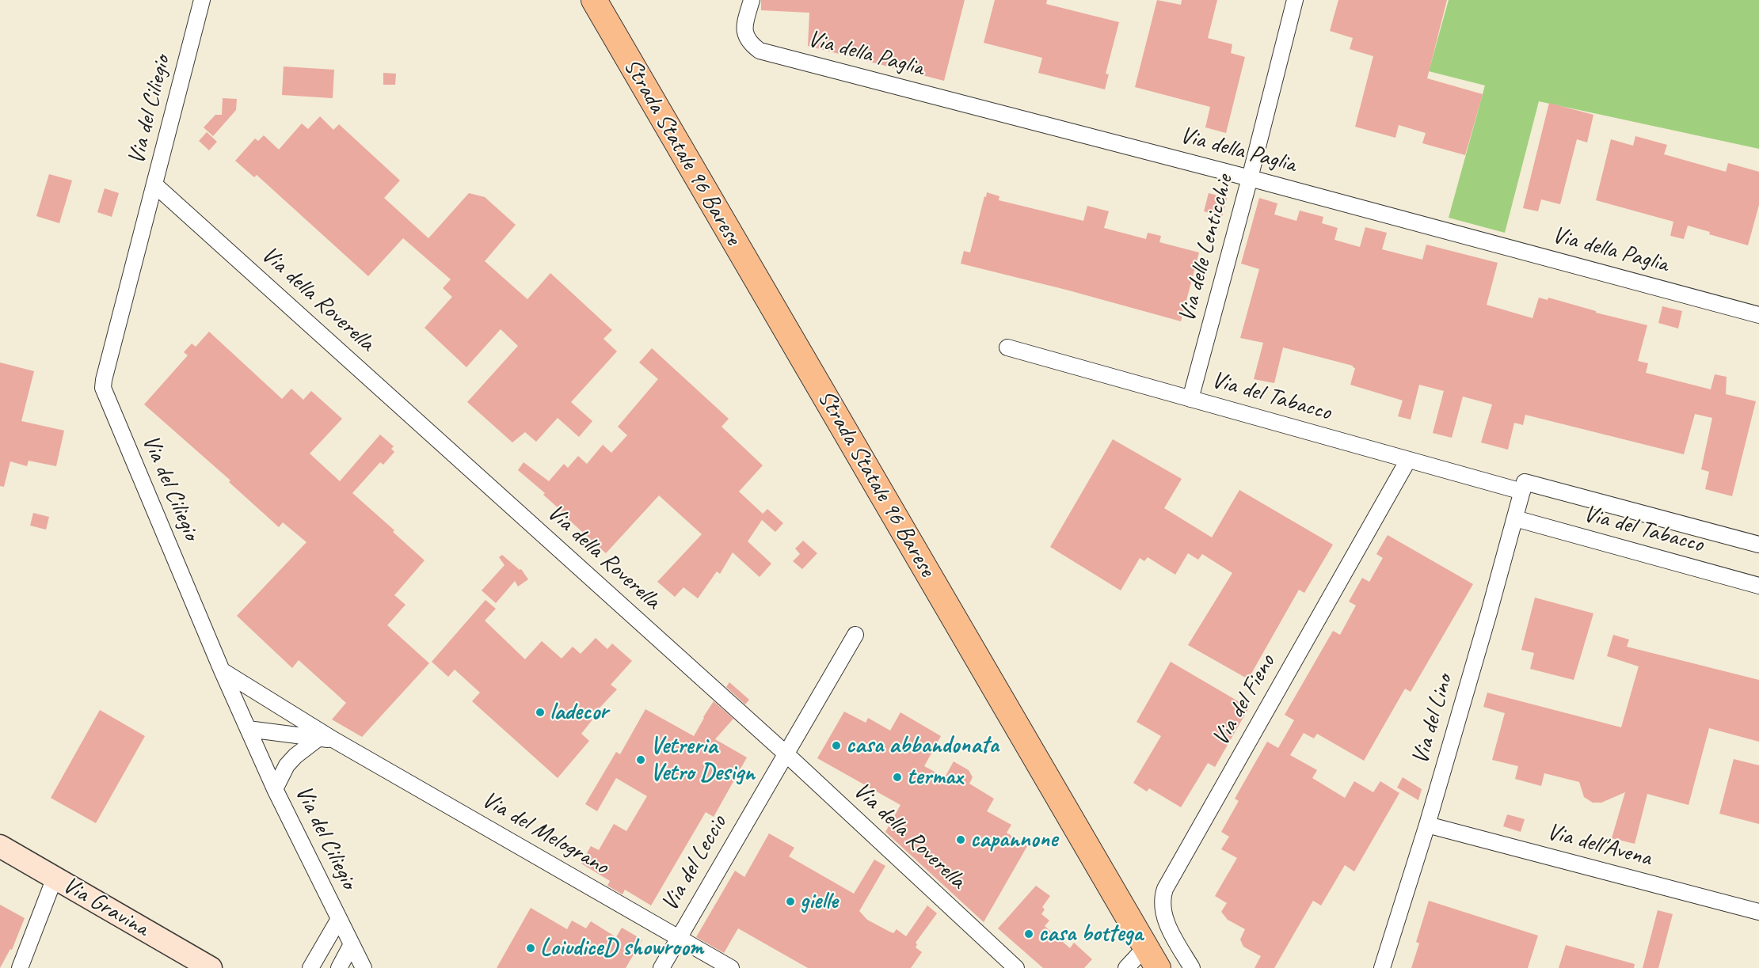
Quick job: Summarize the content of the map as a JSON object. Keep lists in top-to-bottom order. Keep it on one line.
{"streets":{"main road":["Strada Statale 96 Barese","Via Gravina"],"street":["Via della Paglia","Via del Ciliegio","Via delle Lenticchie","Via della Roverella","Via del Tabacco","Via del Fieno","Via del Lino","Via del Melograno","Via dell'Avena","Via del Leccio"]},"crossings":[["Via della Paglia","Via delle Lenticchie"],["Via del Ciliegio","Via della Roverella"],["Via del Ciliegio","Via del Melograno"],["Via delle Lenticchie","Via del Tabacco"],["Via della Roverella","Via del Leccio"],["Via del Tabacco","Via del Fieno"],["Via del Tabacco","Via del Lino"],["Via del Lino","Via dell'Avena"],["Via del Melograno","Via del Leccio"]],"places":["ladecor","casa abbandonata","Vetreria Vetro Design","termax","capannone","gielle","casa bottega","LoiudiceD showroom"]}
